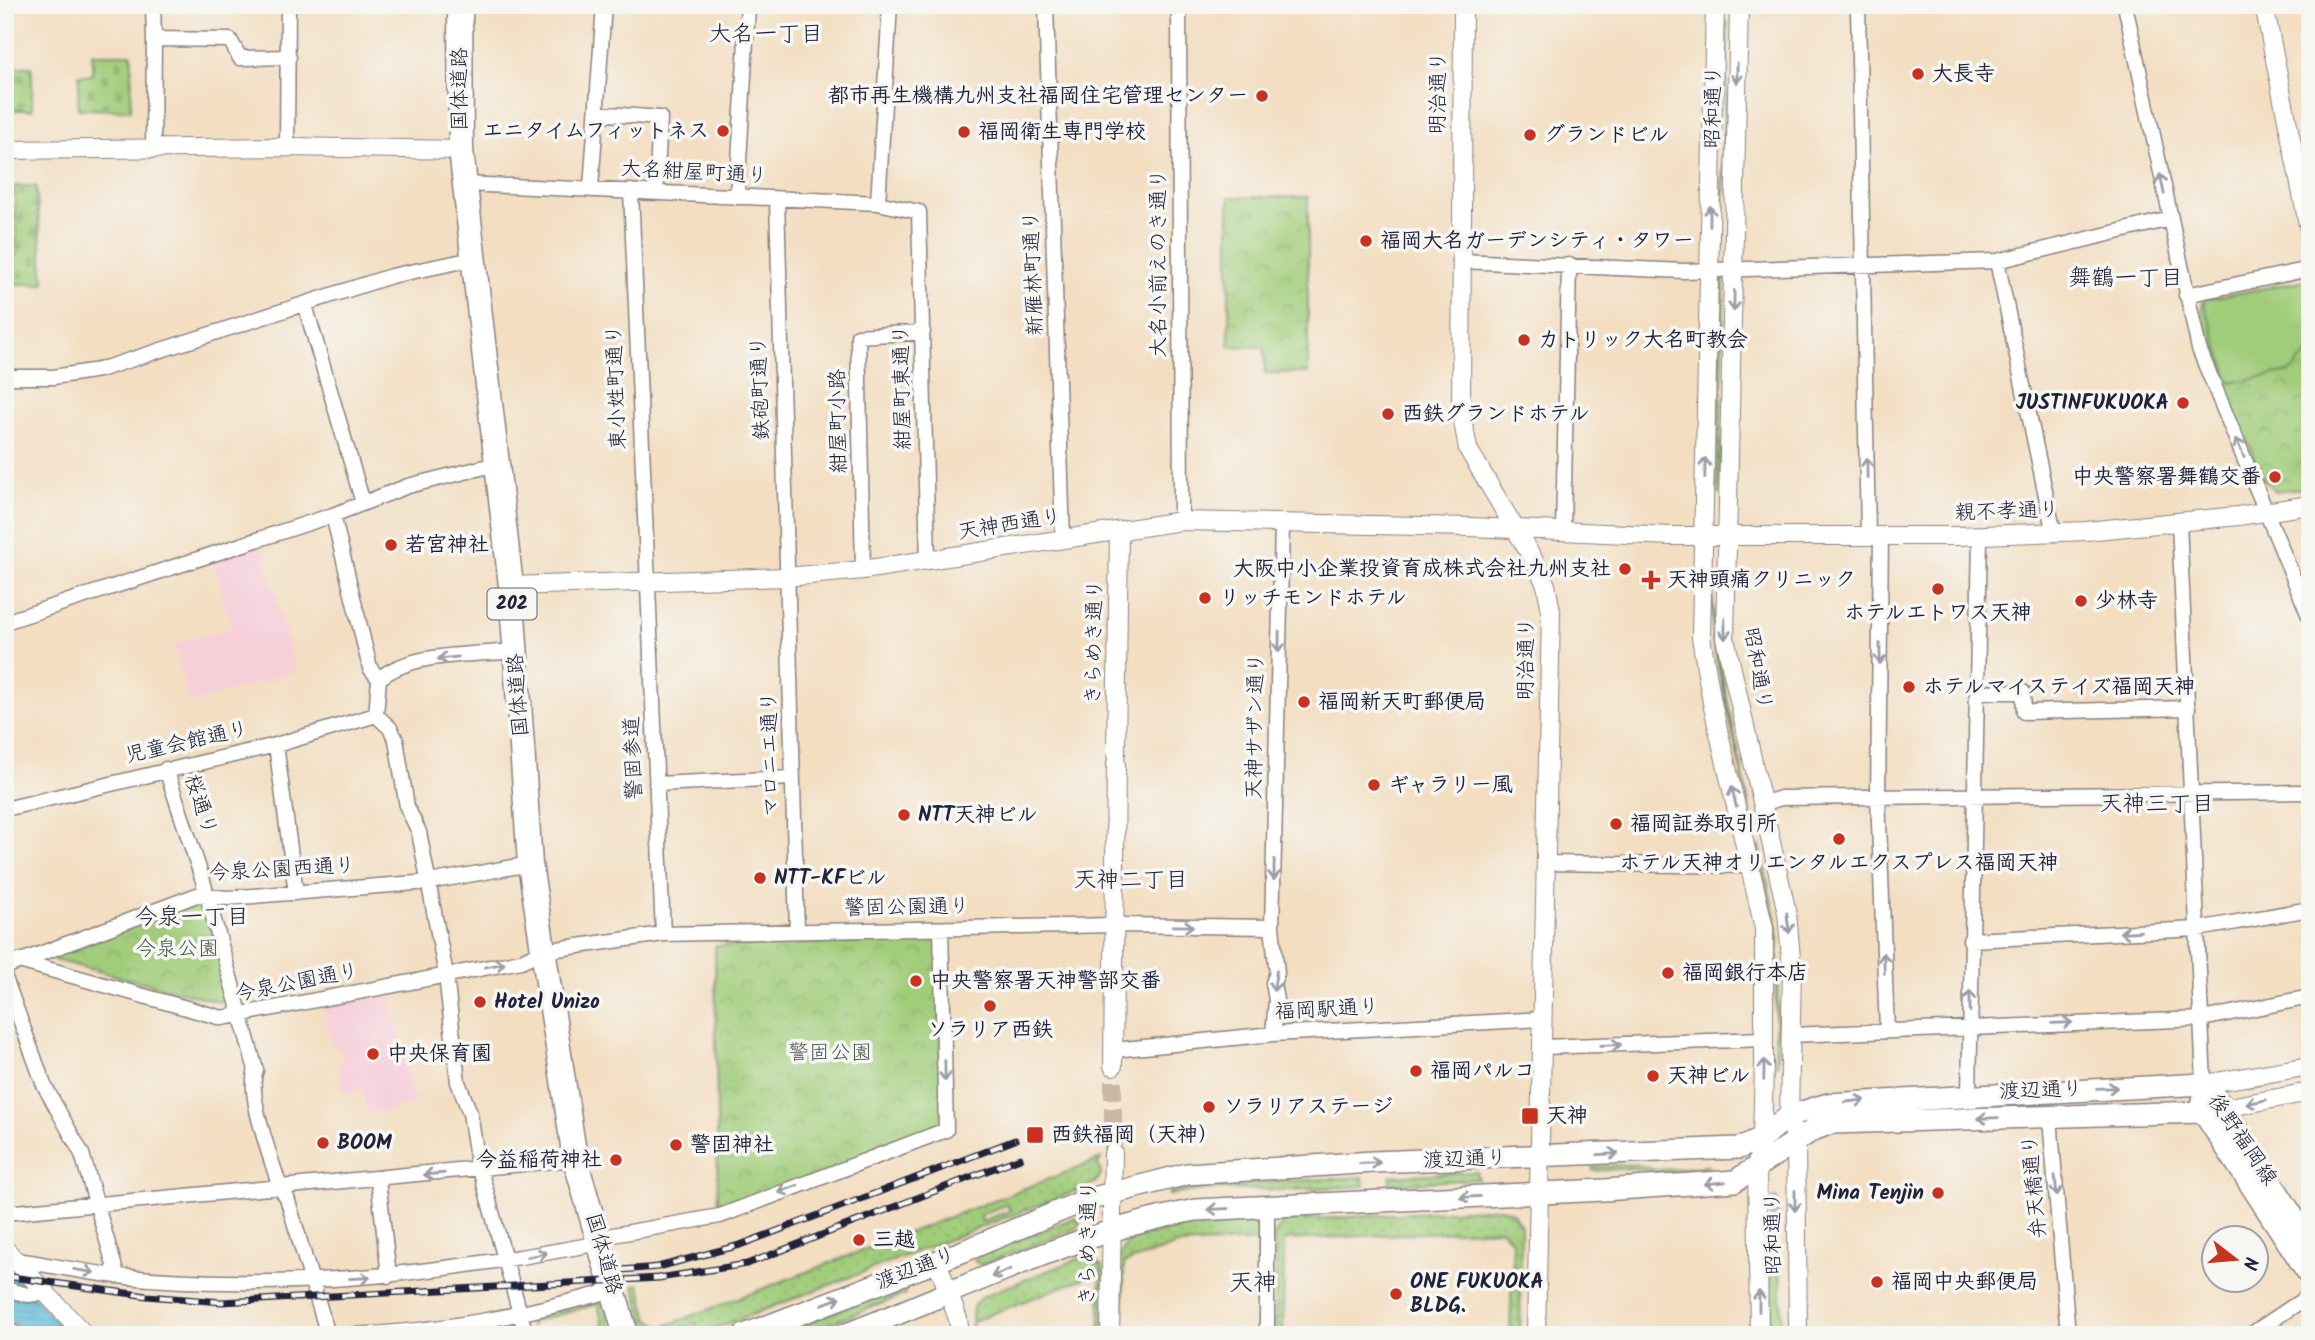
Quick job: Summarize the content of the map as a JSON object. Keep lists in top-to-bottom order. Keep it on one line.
{"streets":{"highway":["国体道路","202"],"main road":["渡辺通り","後野福岡線"],"street":["明治通り","昭和通り","大名紺屋町通り","大名小前えのき通り","新雁林町通り","東小姓町通り","紺屋町東通り","鉄砲町通り","紺屋町小路","親不孝通り","天神西通り","きらめき通り","天神サザン通り","児童会館通り","マロニエ通り","警固参道","桜通り","今泉公園西通り","警固公園通り","今泉公園通り","福岡駅通り","弁天橋通り"]},"crossings":[["国体道路","大名紺屋町通り"],["国体道路","天神西通り"],["国体道路","今泉公園西通り"],["国体道路","警固公園通り"],["国体道路","今泉公園通り"],["明治通り","天神西通り"],["明治通り","福岡駅通り"],["明治通り","渡辺通り"],["昭和通り","親不孝通り"],["昭和通り","渡辺通り"],["大名紺屋町通り","東小姓町通り"],["大名紺屋町通り","紺屋町東通り"],["大名紺屋町通り","鉄砲町通り"],["大名小前えのき通り","天神西通り"],["新雁林町通り","天神西通り"],["東小姓町通り","天神西通り"],["東小姓町通り","警固参道"],["紺屋町東通り","紺屋町小路"],["紺屋町東通り","天神西通り"],["鉄砲町通り","天神西通り"],["鉄砲町通り","マロニエ通り"],["紺屋町小路","天神西通り"],["親不孝通り","天神西通り"],["天神西通り","きらめき通り"],["天神西通り","天神サザン通り"],["天神西通り","マロニエ通り"],["天神西通り","警固参道"],["きらめき通り","警固公園通り"],["きらめき通り","福岡駅通り"],["きらめき通り","渡辺通り"],["天神サザン通り","警固公園通り"],["天神サザン通り","福岡駅通り"],["児童会館通り","桜通り"],["マロニエ通り","警固公園通り"],["警固参道","警固公園通り"],["桜通り","今泉公園西通り"],["桜通り","今泉公園通り"],["今泉公園西通り","今泉公園通り"],["警固公園通り","今泉公園通り"],["渡辺通り","後野福岡線"],["渡辺通り","弁天橋通り"]],"one_way":["天神サザン通り","弁天橋通り"],"districts":["大名一丁目","舞鶴一丁目","天神三丁目","天神二丁目","今泉一丁目","天神"],"parks":["今泉公園","警固公園"],"places":{"other":["大長寺","都市再生機構九州支社福岡住宅管理センター","エニタイムフィットネス","福岡衛生専門学校","グランドビル","福岡大名ガーデンシティ・タワー","カトリック大名町教会","JUSTINFUKUOKA","西鉄グランドホテル","中央警察署舞鶴交番","若宮神社","大阪中小企業投資育成株式会社九州支社","ホテルエトワス天神","リッチモンドホテル","少林寺","ホテルマイステイズ福岡天神","福岡新天町郵便局","ギャラリー風","NTT天神ビル","福岡証券取引所","ホテル天神オリエンタルエクスプレス福岡天神","NTT-KFビル","福岡銀行本店","中央警察署天神警部交番","Hotel Unizo","ソラリア西鉄","中央保育園","福岡パルコ","天神ビル","ソラリアステージ","BOOM","警固神社","今益稲荷神社","Mina Tenjin","三越","福岡中央郵便局","ONE FUKUOKA BLDG."],"health":["天神頭痛クリニック"],"transit":["天神","西鉄福岡（天神）"]},"north":"right"}
